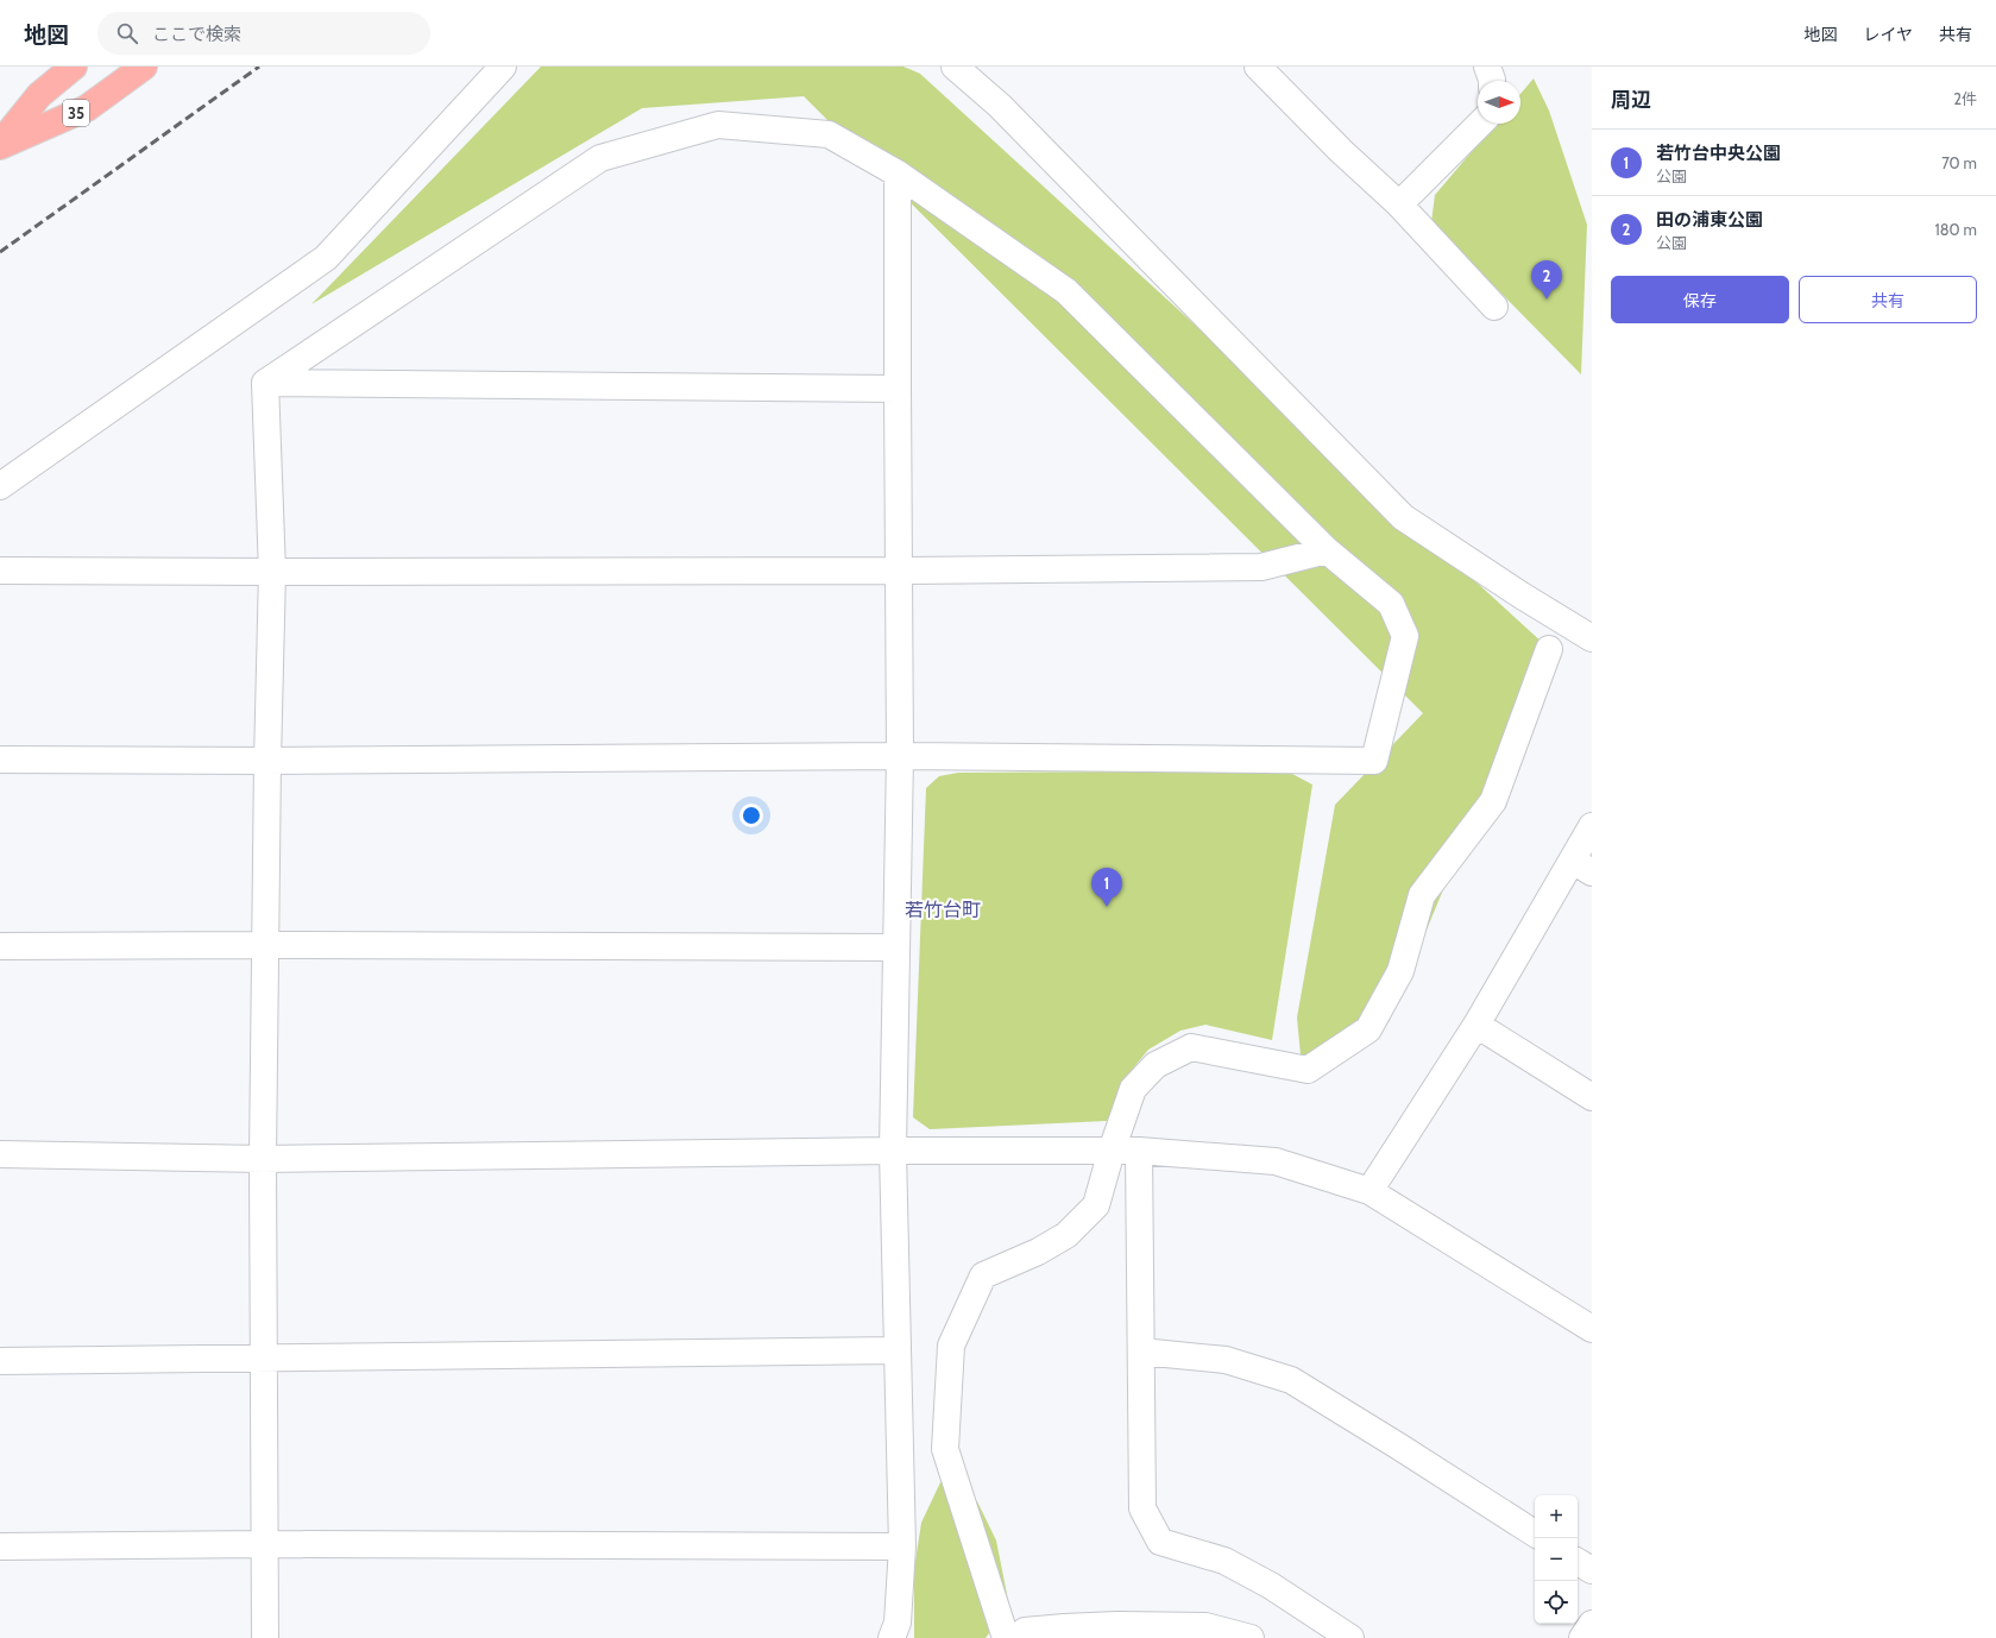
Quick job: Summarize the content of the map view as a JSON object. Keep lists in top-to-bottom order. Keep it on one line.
{"streets":{"highway":["35"]},"districts":["若竹台町"],"north":"right","page":{"header":"地図","search":"ここで検索","nav":["地図","レイヤ","共有"],"heading":["周辺","2件"],"list":[{"mark":"1","name":"若竹台中央公園","note":"公園","value":"70 m"},{"mark":"2","name":"田の浦東公園","note":"公園","value":"180 m"}],"pins":["2","1"],"buttons":["保存","共有"],"map_buttons":["+","−"]}}
